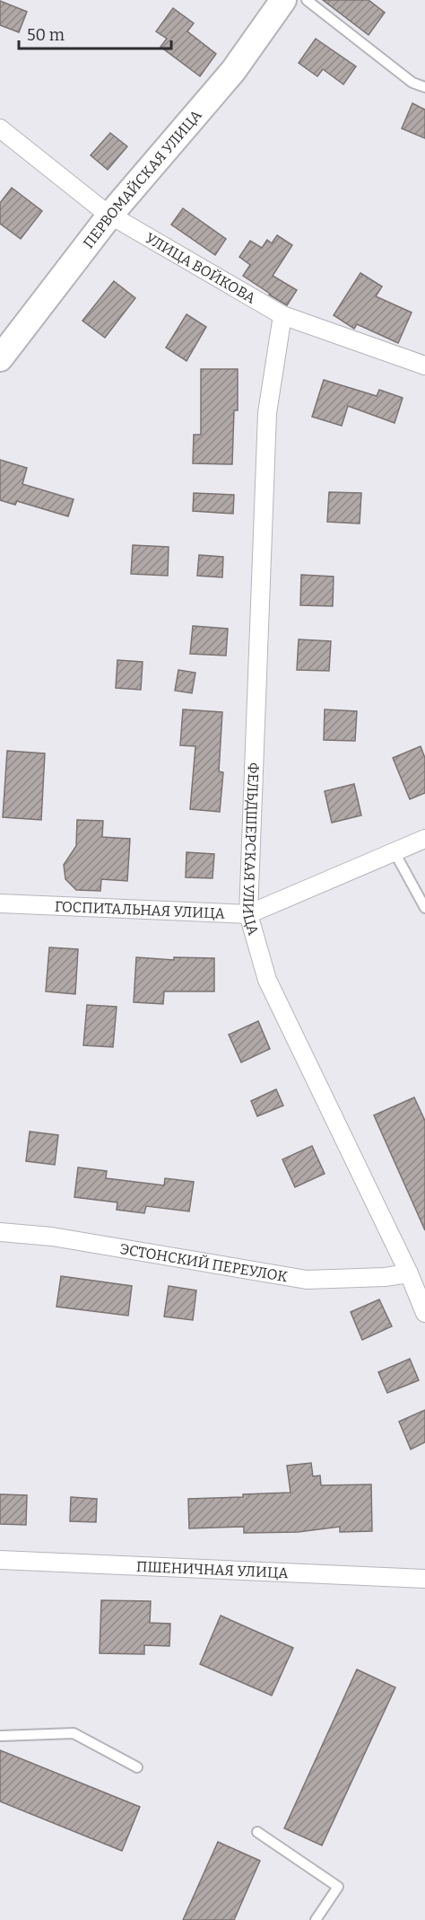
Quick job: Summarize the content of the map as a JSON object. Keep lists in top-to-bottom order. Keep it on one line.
{"streets":{"street":["ПЕРВОМАЙСКАЯ УЛИЦА","УЛИЦА ВОЙКОВА","ФЕЛЬДШЕРСКАЯ УЛИЦА","ГОСПИТАЛЬНАЯ УЛИЦА","ЭСТОНСКИЙ ПЕРЕУЛОК","ПШЕНИЧНАЯ УЛИЦА"]},"crossings":[["ПЕРВОМАЙСКАЯ УЛИЦА","УЛИЦА ВОЙКОВА"],["УЛИЦА ВОЙКОВА","ФЕЛЬДШЕРСКАЯ УЛИЦА"],["ФЕЛЬДШЕРСКАЯ УЛИЦА","ГОСПИТАЛЬНАЯ УЛИЦА"],["ФЕЛЬДШЕРСКАЯ УЛИЦА","ЭСТОНСКИЙ ПЕРЕУЛОК"]],"scale_bar":"50 m"}
